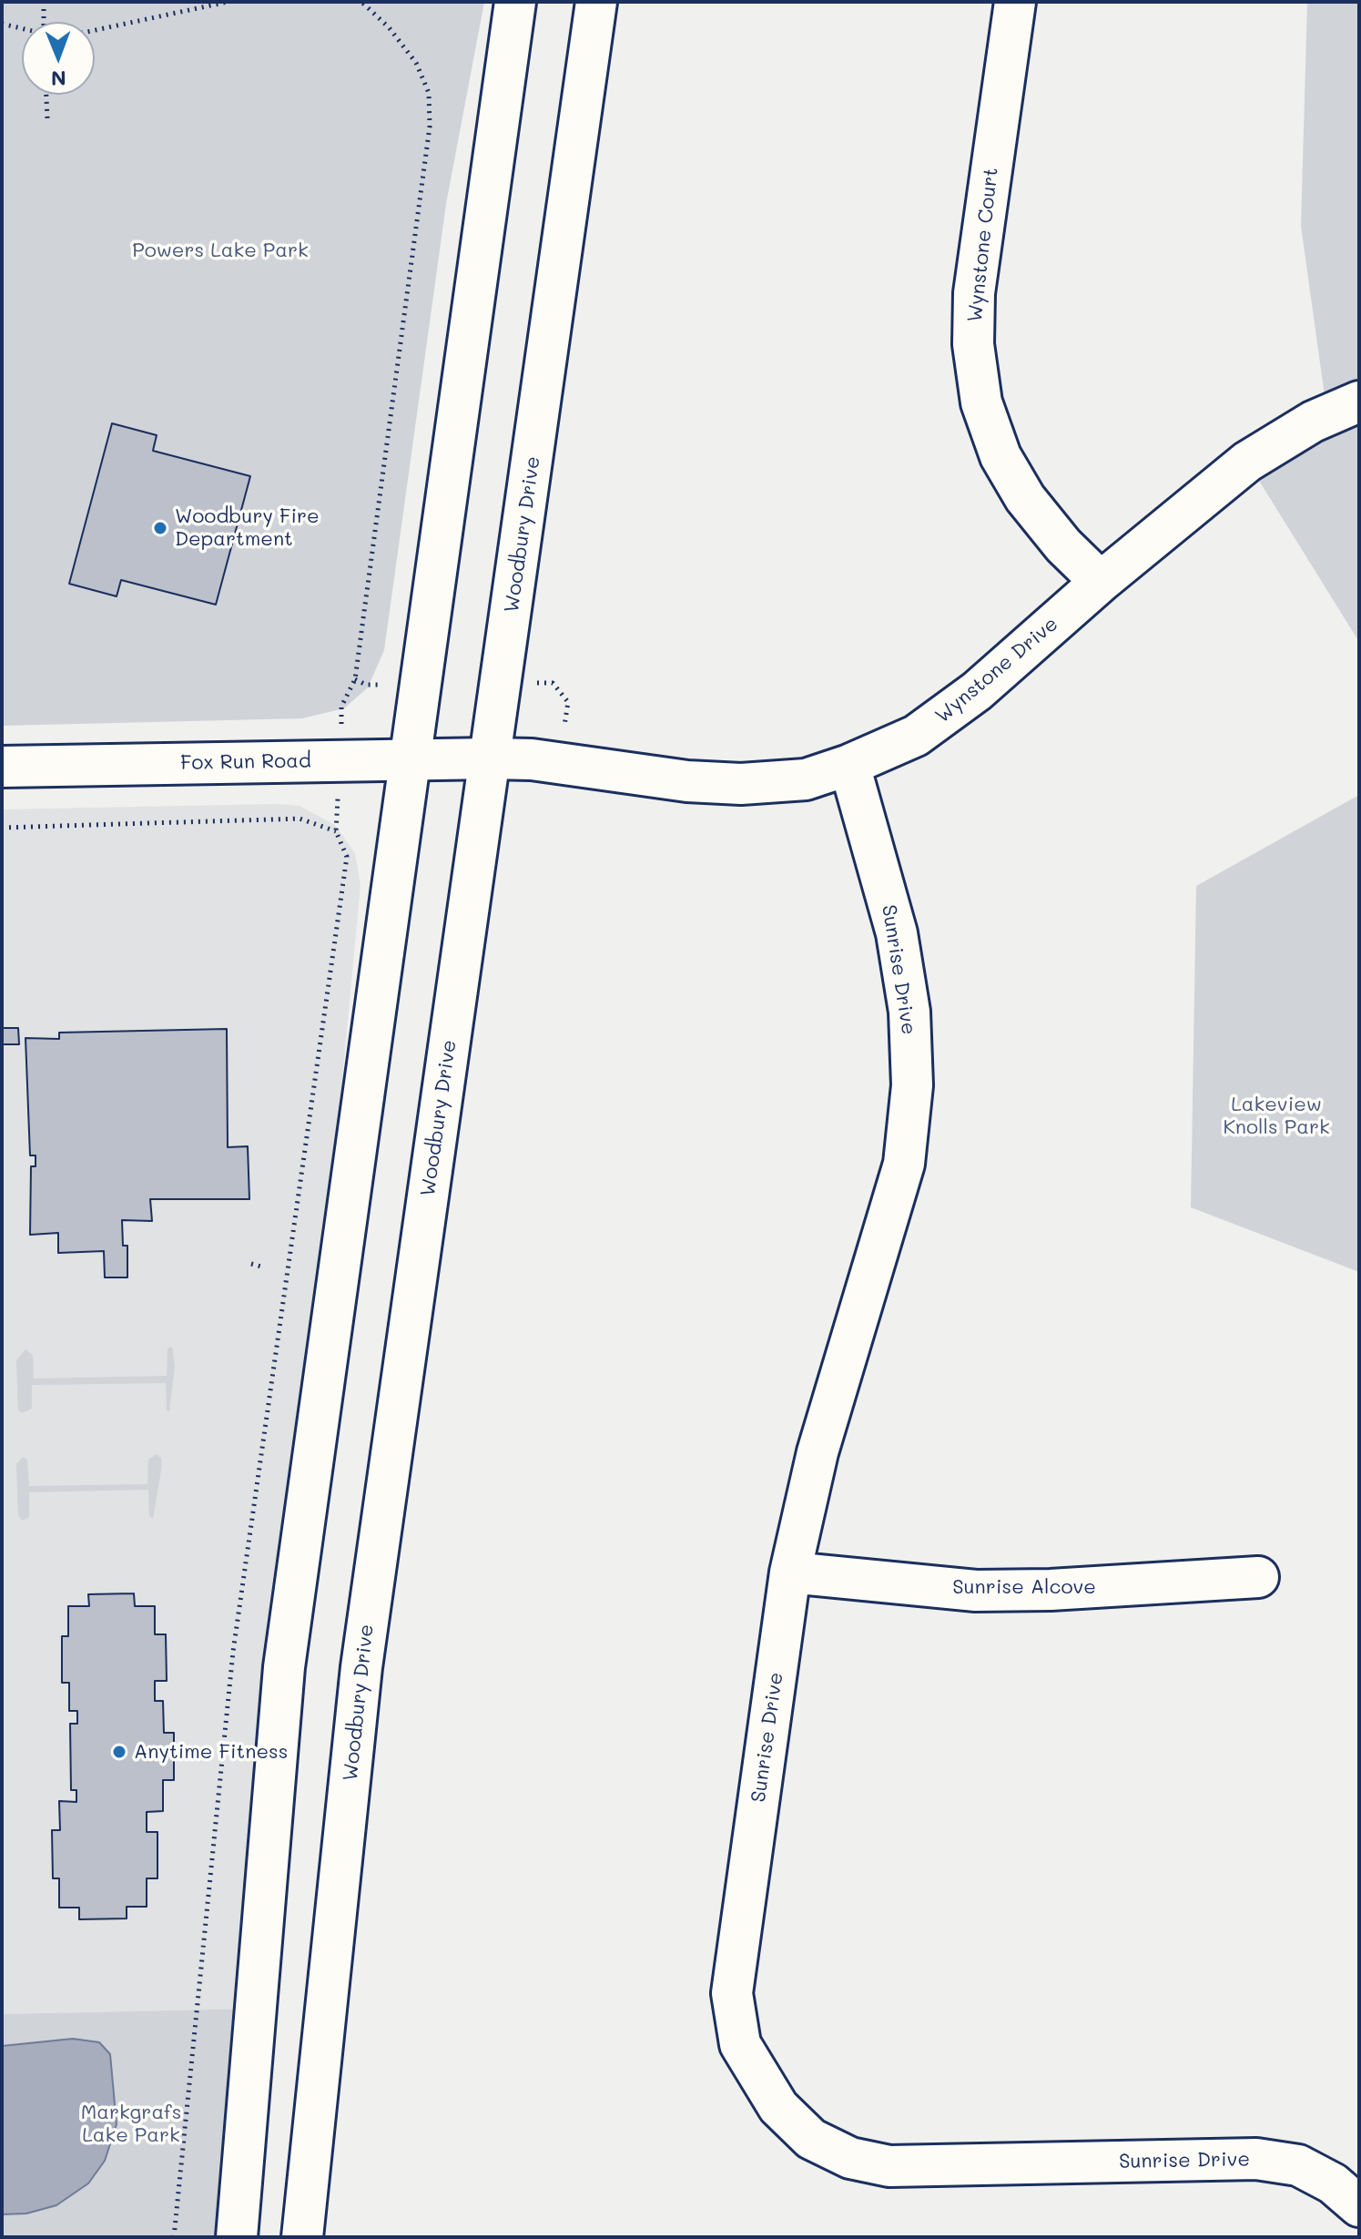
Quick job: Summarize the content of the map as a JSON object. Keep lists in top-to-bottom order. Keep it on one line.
{"streets":{"street":["Wynstone Court","Woodbury Drive","Wynstone Drive","Fox Run Road","Sunrise Drive","Sunrise Alcove"]},"crossings":[["Wynstone Court","Wynstone Drive"],["Woodbury Drive","Wynstone Drive"],["Woodbury Drive","Fox Run Road"],["Wynstone Drive","Fox Run Road"],["Wynstone Drive","Sunrise Drive"],["Sunrise Drive","Sunrise Alcove"]],"parks":["Powers Lake Park","Lakeview Knolls Park","Markgrafs Lake Park"],"places":["Woodbury Fire Department","Anytime Fitness"],"north":"bottom"}
